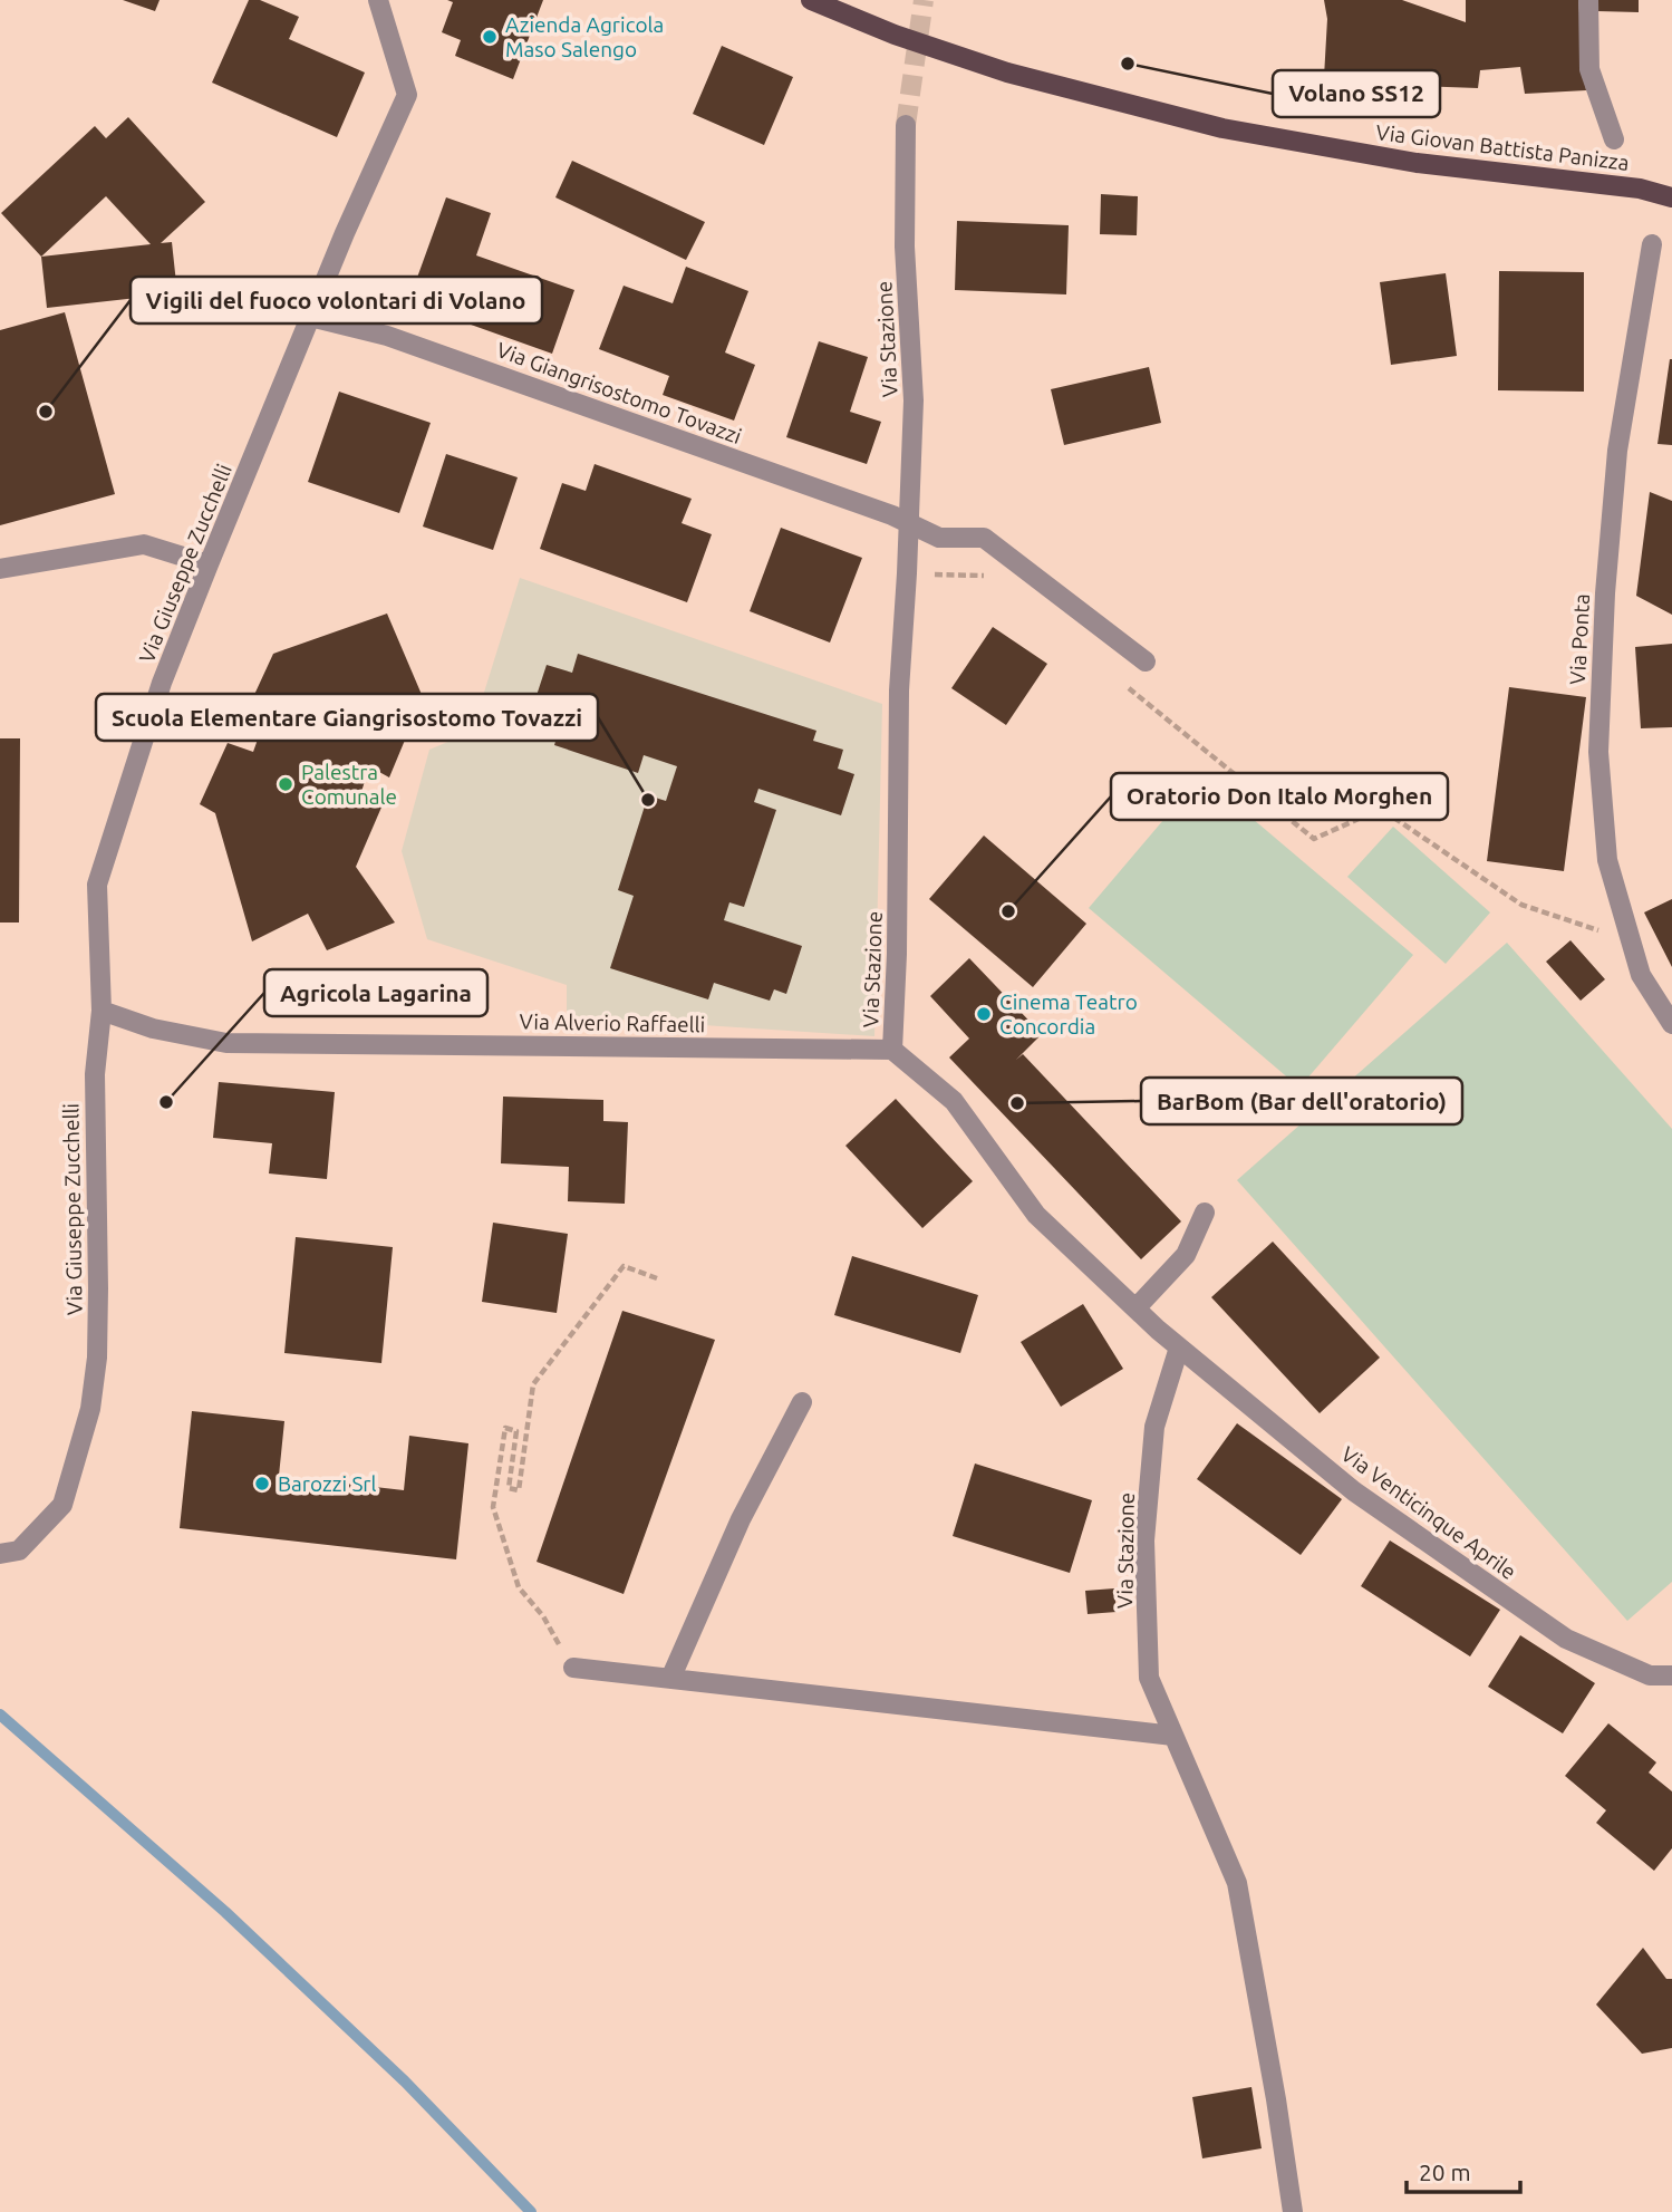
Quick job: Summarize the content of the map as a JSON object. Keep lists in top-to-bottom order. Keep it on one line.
{"streets":{"main road":["Via Giovan Battista Panizza"],"street":["Via Stazione","Via Giangrisostomo Tovazzi","Via Giuseppe Zucchelli","Via Ponta","Via Alverio Raffaelli","Via Venticinque Aprile"]},"crossings":[["Via Stazione","Via Giangrisostomo Tovazzi"],["Via Stazione","Via Alverio Raffaelli"],["Via Stazione","Via Venticinque Aprile"],["Via Giangrisostomo Tovazzi","Via Giuseppe Zucchelli"],["Via Giuseppe Zucchelli","Via Alverio Raffaelli"]],"places":["Azienda Agricola Maso Salengo","Volano SS12","Vigili del fuoco volontari di Volano","Palestra Comunale","Scuola Elementare Giangrisostomo Tovazzi","Oratorio Don Italo Morghen","Cinema Teatro Concordia","Agricola Lagarina","BarBom (Bar dell'oratorio)","Barozzi Srl"],"scale_bar":"20 m"}
